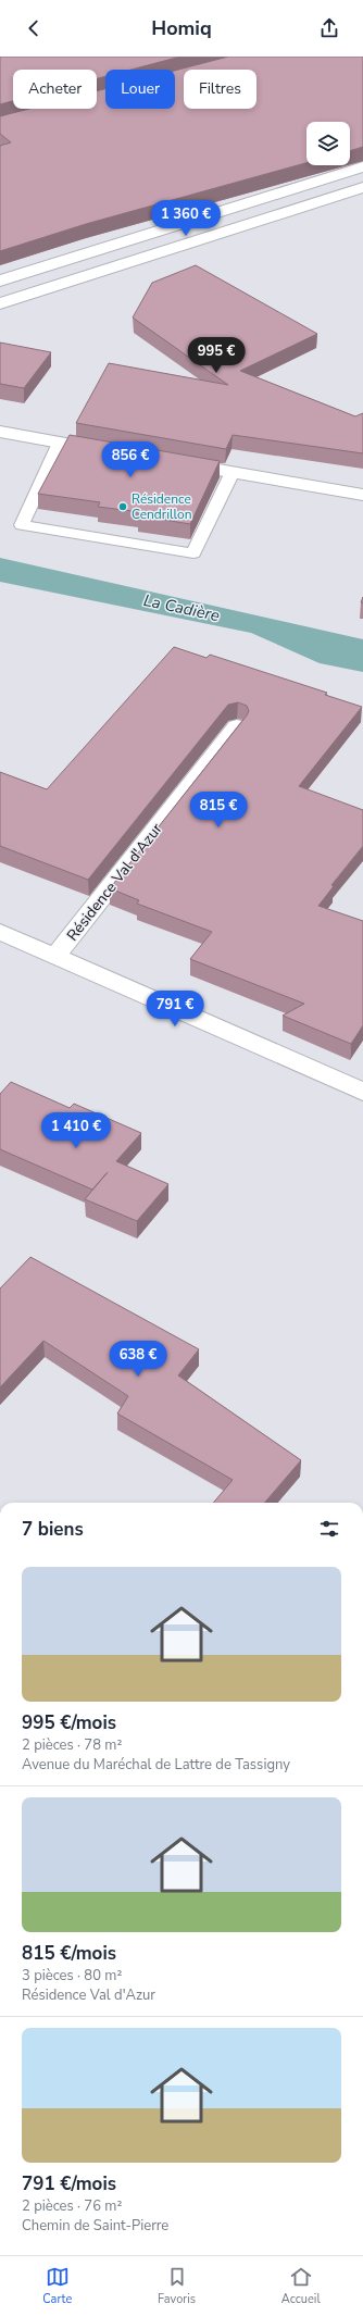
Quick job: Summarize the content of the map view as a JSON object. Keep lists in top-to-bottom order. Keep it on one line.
{"streets":{"street":["Résidence Val d'Azur"]},"water":["La Cadière"],"places":["Résidence Cendrillon"],"page":{"header":"Homiq","chip":["Acheter","Louer","Filtres"],"price":["1 360 €","995 €","856 €","815 €","791 €","1 410 €","638 €"],"heading":"7 biens","list":[{"name":"995 €/mois","note":"2 pièces · 78 m² · Avenue du Maréchal de Lattre de Tassigny"},{"name":"815 €/mois","note":"3 pièces · 80 m² · Résidence Val d'Azur"},{"name":"791 €/mois","note":"2 pièces · 76 m² · Chemin de Saint-Pierre"}],"tabs":["Carte","Favoris","Accueil"]}}
